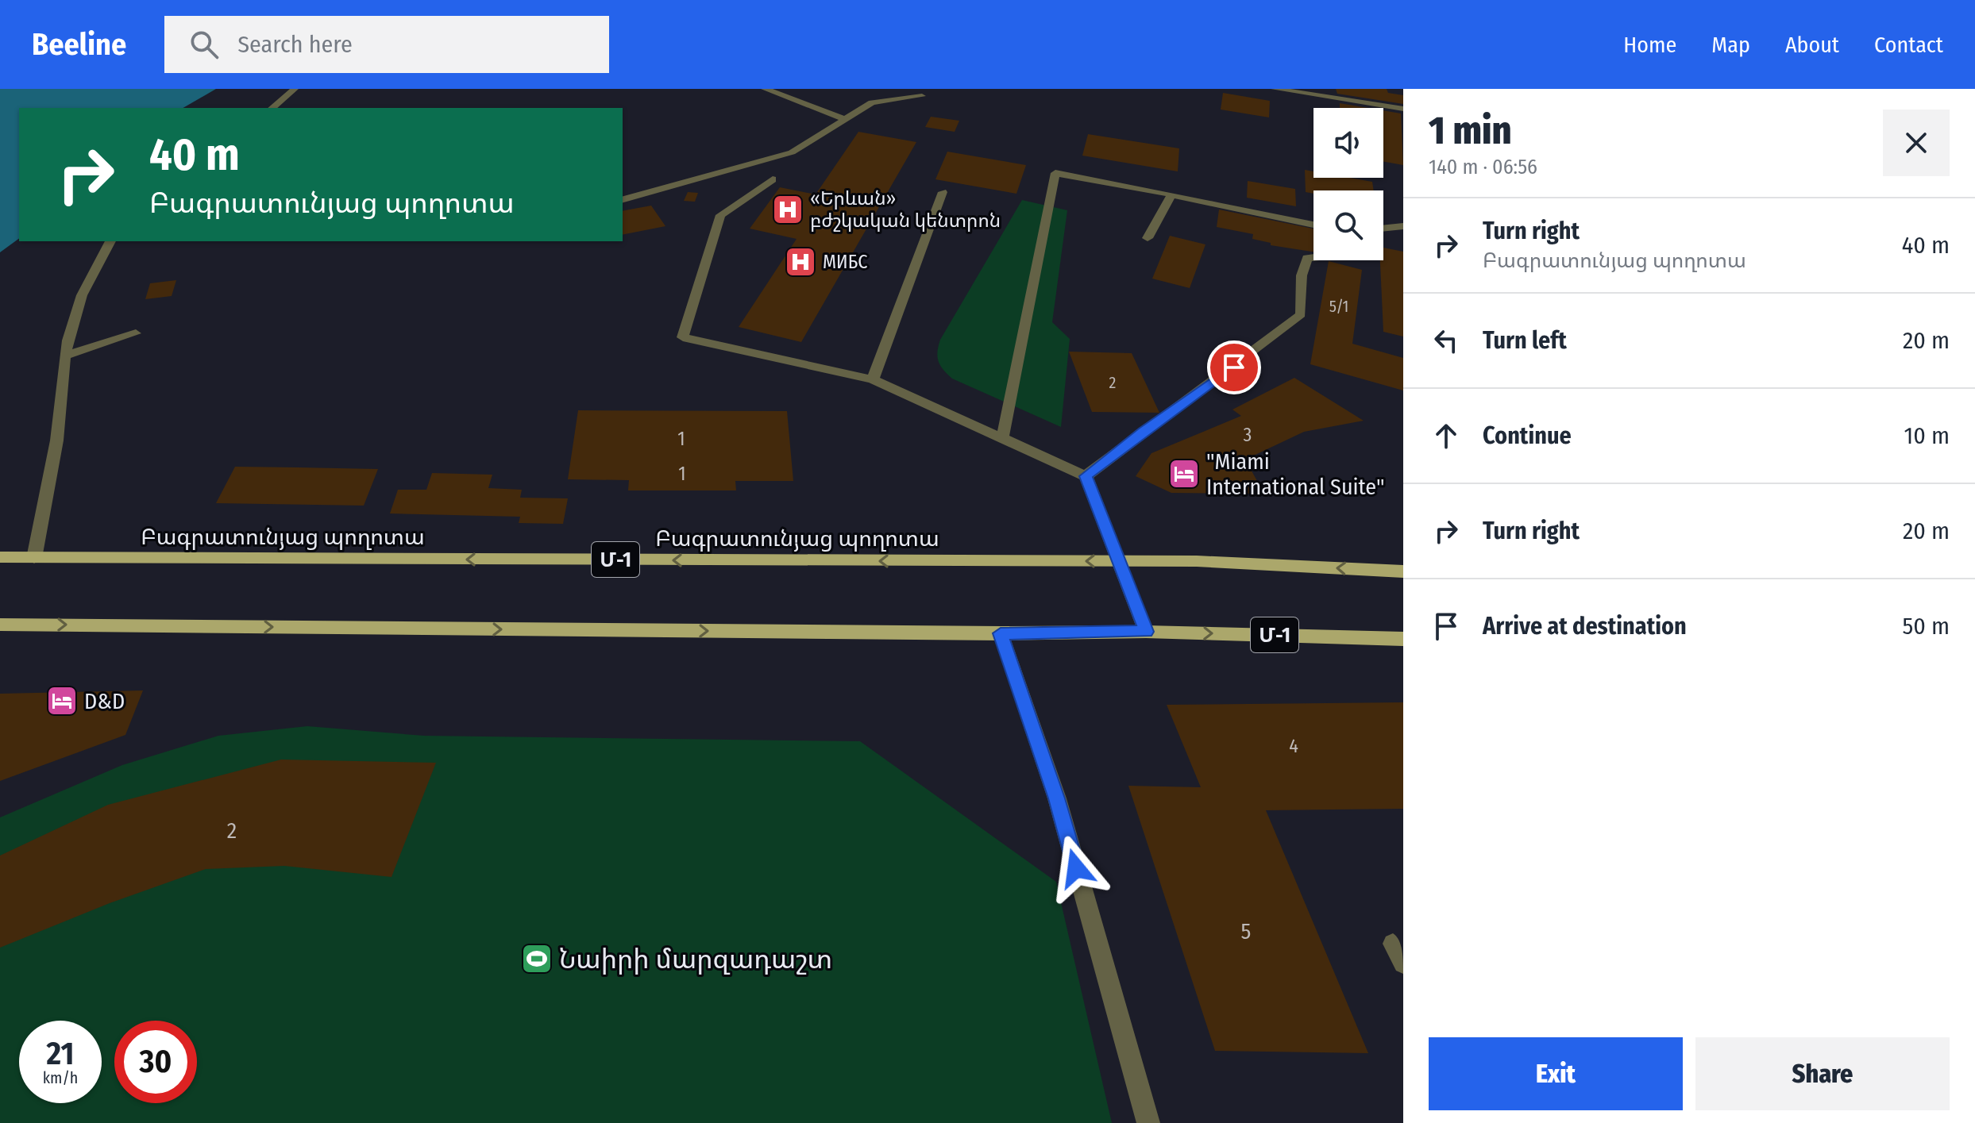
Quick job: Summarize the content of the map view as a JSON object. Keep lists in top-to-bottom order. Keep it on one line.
{"streets":{"main road":["Բագրատունյաց պողոտա","Մ-1"]},"places":{"hospital":["«Երևան» բժշկական կենտրոն","МИБС"],"hotel":["\"Miami International Suite\"","D&D"],"sports":["Նաիրի մարզադաշտ"]},"house_numbers":["5/1","2","3","1","1","4","2","5"],"page":{"header":"Beeline","search":"Search here","nav":["Home","Map","About","Contact"],"heading":["1 min","140 m · 06:56"],"turn":["40 m","Բագրատունյաց պողոտա"],"list":[{"name":"Turn right","note":"Բագրատունյաց պողոտա","value":"40 m"},{"name":"Turn left","value":"20 m"},{"name":"Continue","value":"10 m"},{"name":"Turn right","value":"20 m"},{"name":"Arrive at destination","value":"50 m"}],"speed":"21 km/h","limit":"30","buttons":["Exit","Share"]}}
